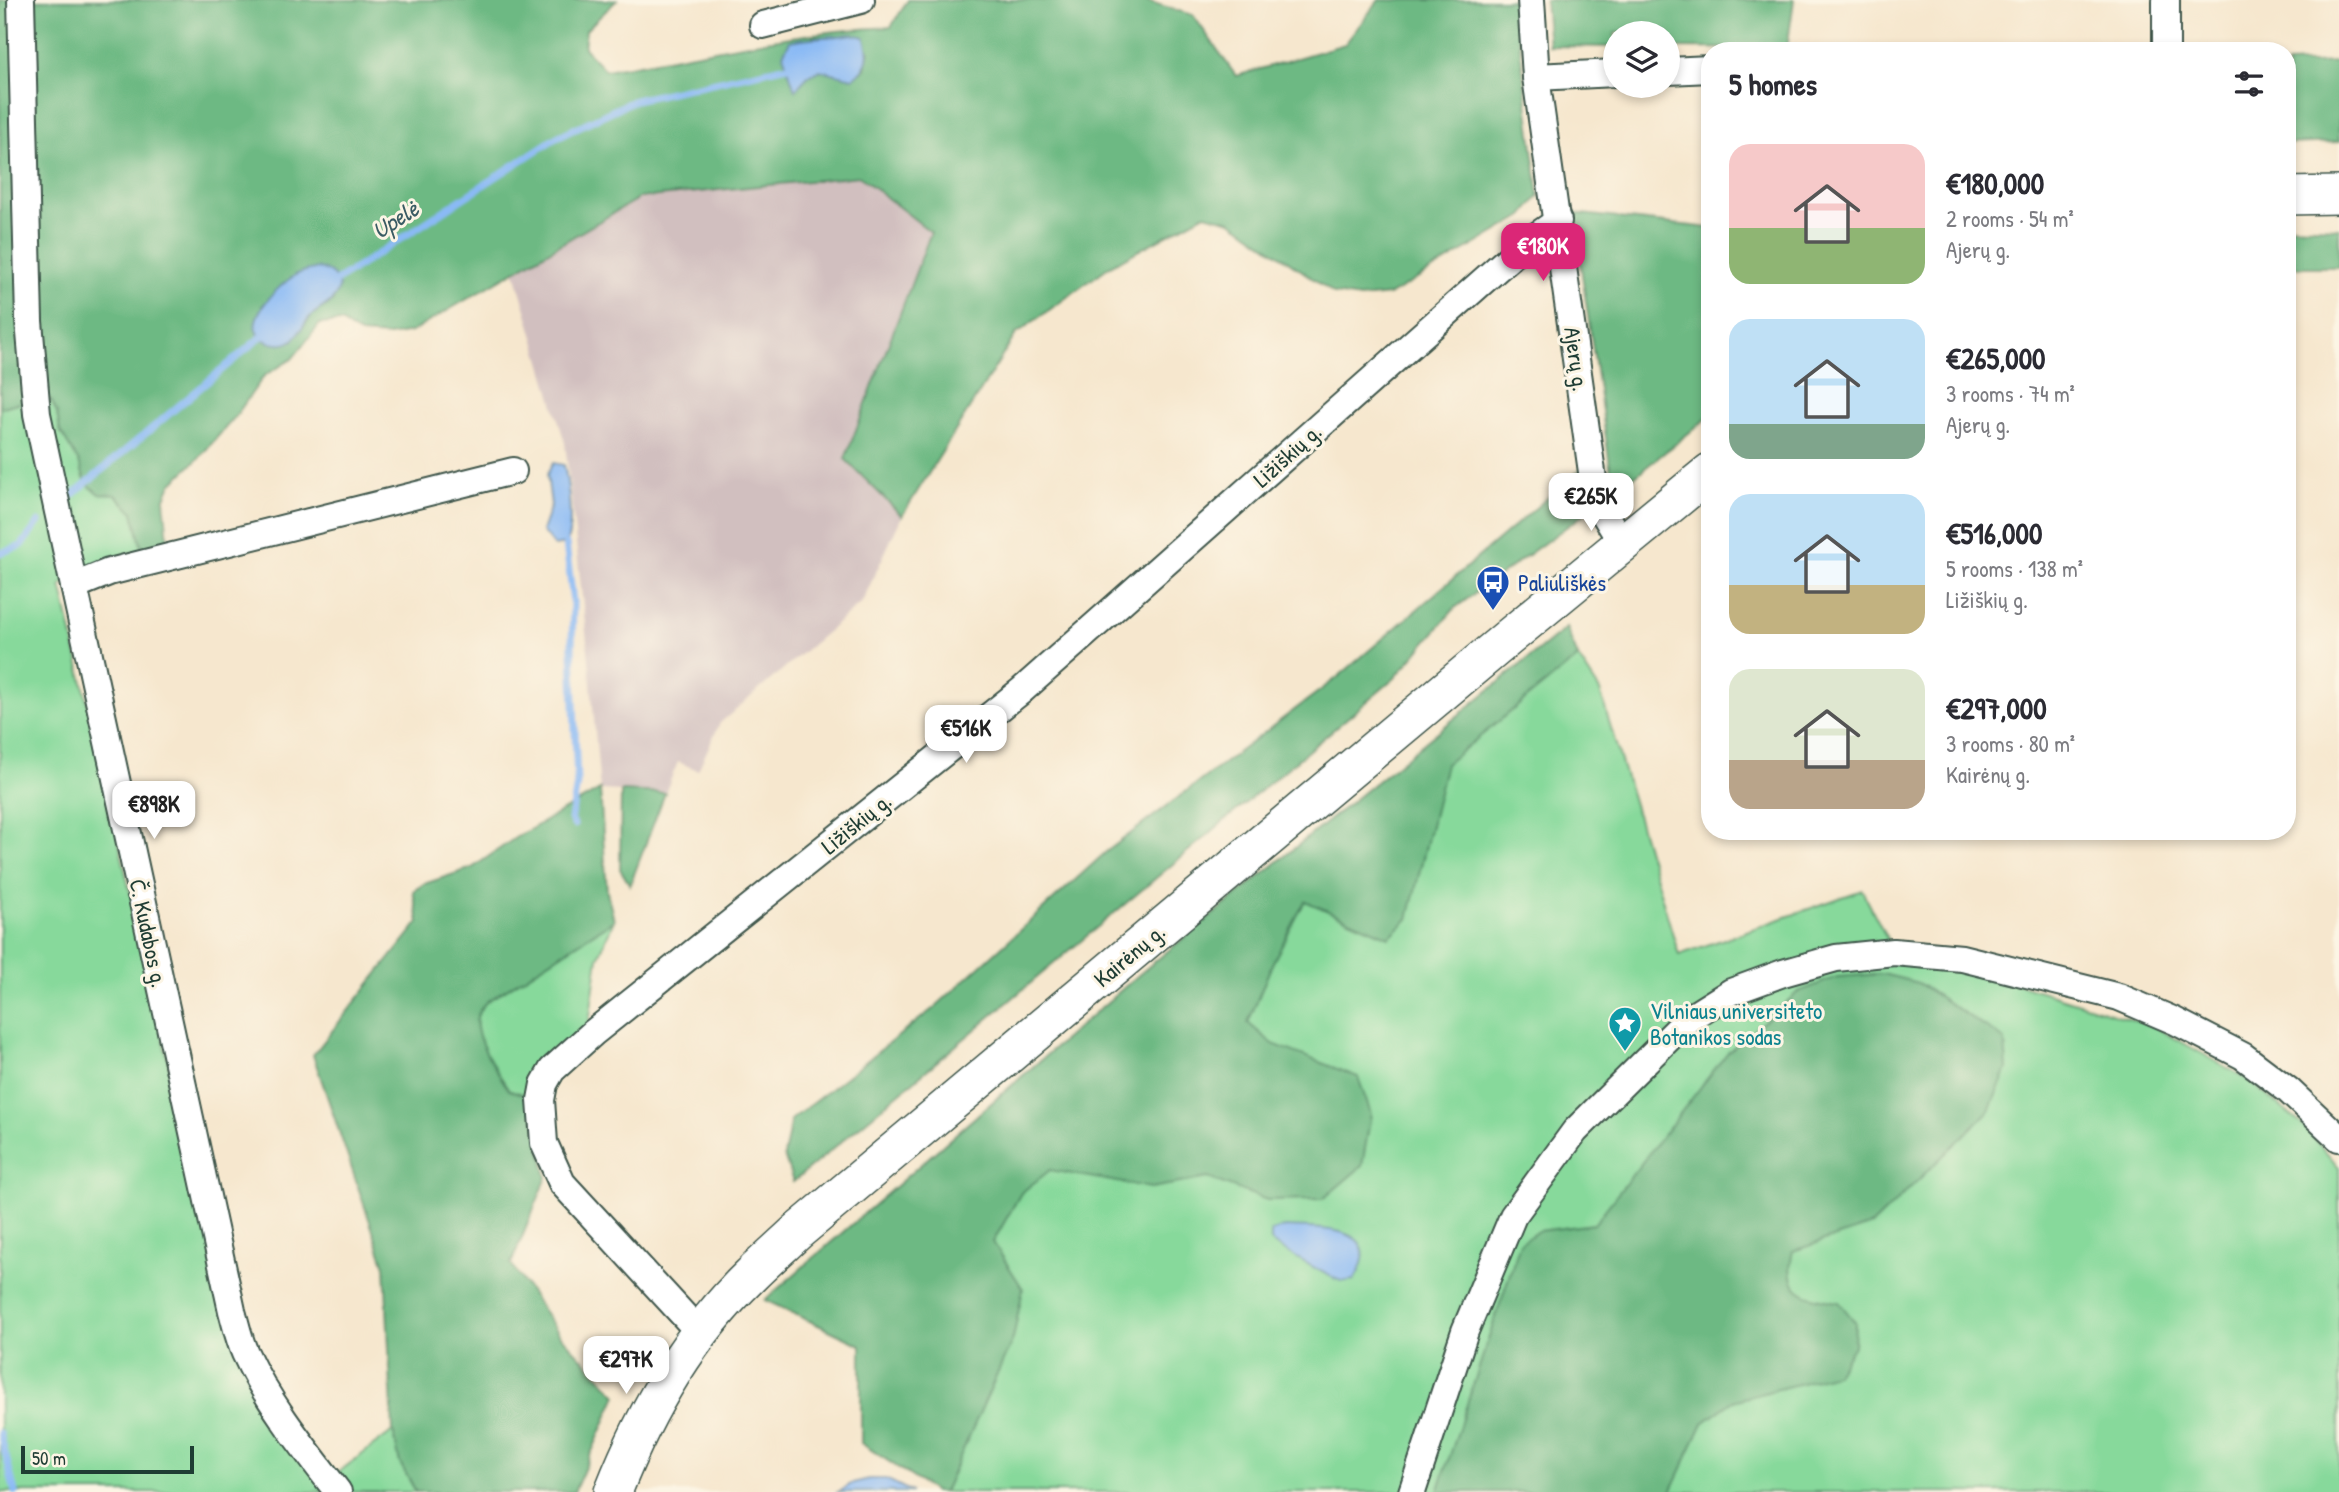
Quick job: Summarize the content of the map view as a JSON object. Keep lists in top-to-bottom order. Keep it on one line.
{"streets":{"main road":["Kairėnų g."],"street":["Ajerų g.","Ližiškių g.","Č. Kudabos g."]},"crossings":[["Ajerų g.","Ližiškių g."],["Ajerų g.","Kairėnų g."],["Ližiškių g.","Kairėnų g."]],"water":["Upelė"],"places":{"bus stop":["Paliuliškės"],"place":["Vilniaus universiteto Botanikos sodas"]},"scale_bar":"50 m","page":{"heading":"5 homes","list":[{"name":"€180,000","note":"2 rooms · 54 m² · Ajerų g."},{"name":"€265,000","note":"3 rooms · 74 m² · Ajerų g."},{"name":"€516,000","note":"5 rooms · 138 m² · Ližiškių g."},{"name":"€297,000","note":"3 rooms · 80 m² · Kairėnų g."}],"price":["€180K","€265K","€516K","€898K","€297K"],"scale":"50 m"}}
